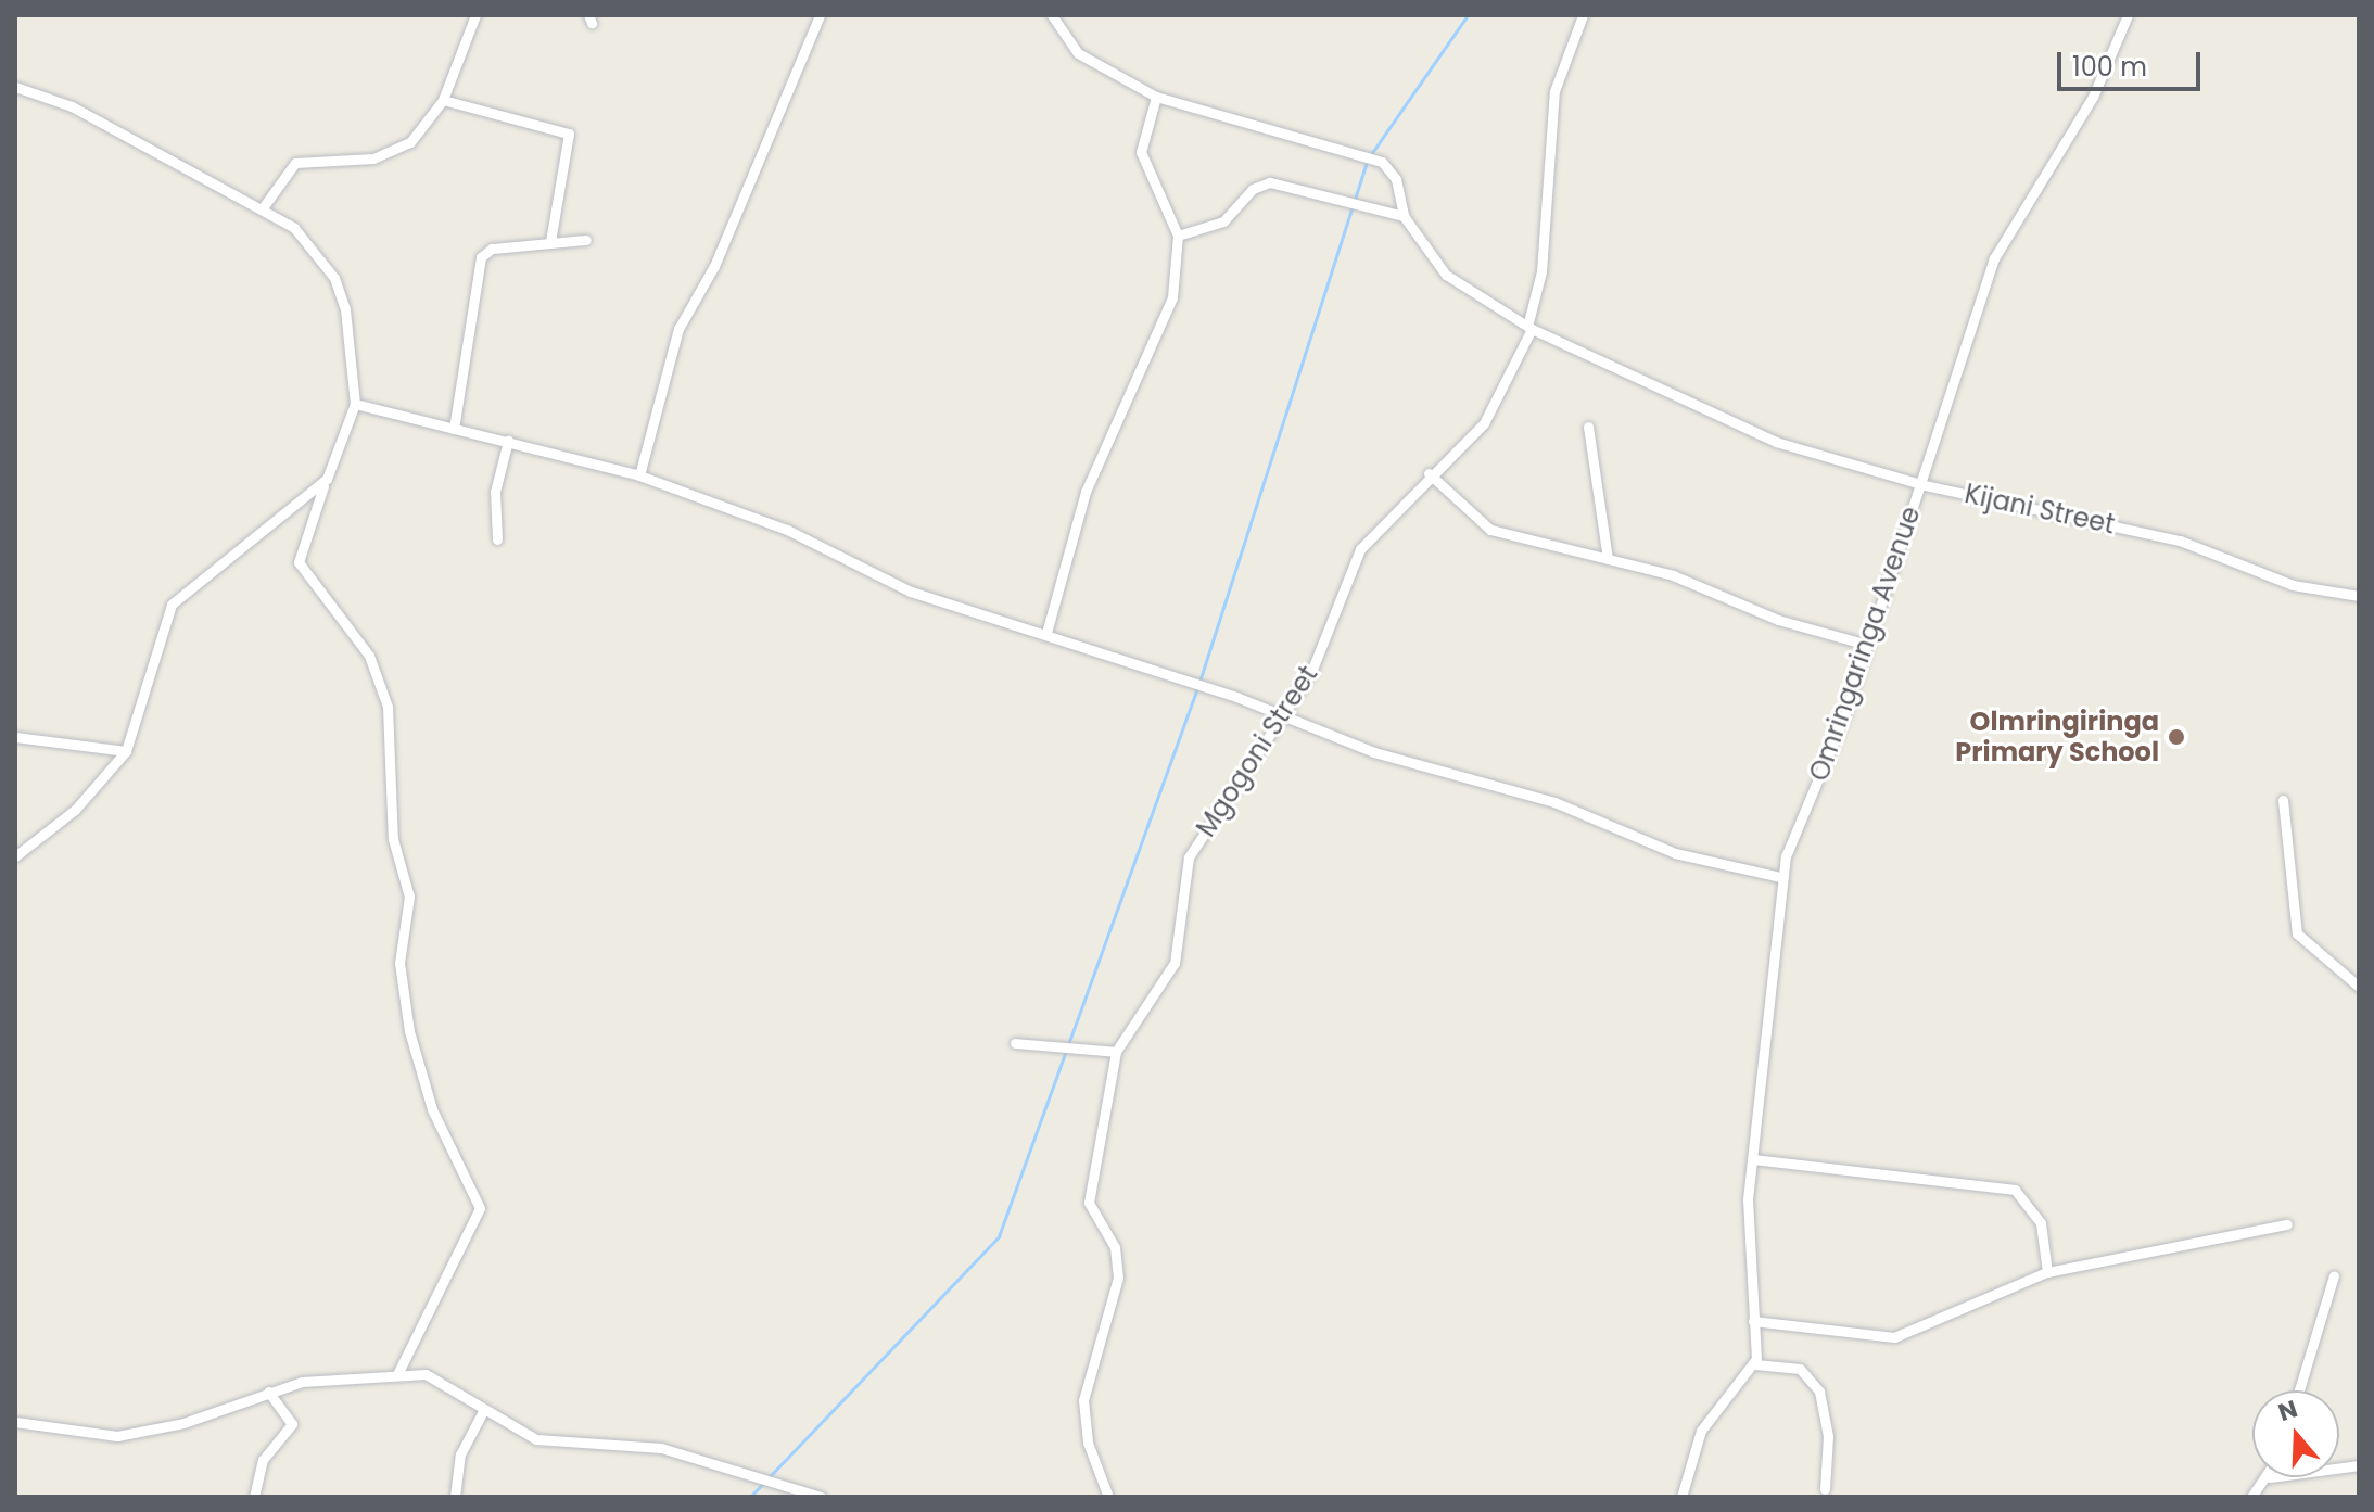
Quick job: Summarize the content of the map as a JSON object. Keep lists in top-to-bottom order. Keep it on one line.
{"streets":{"street":["Kijani Street","Omringaringa Avenue","Mgogoni Street"]},"crossings":[["Kijani Street","Omringaringa Avenue"],["Kijani Street","Mgogoni Street"]],"places":["Olmringiringa Primary School"],"scale_bar":"100 m","north":"top"}
